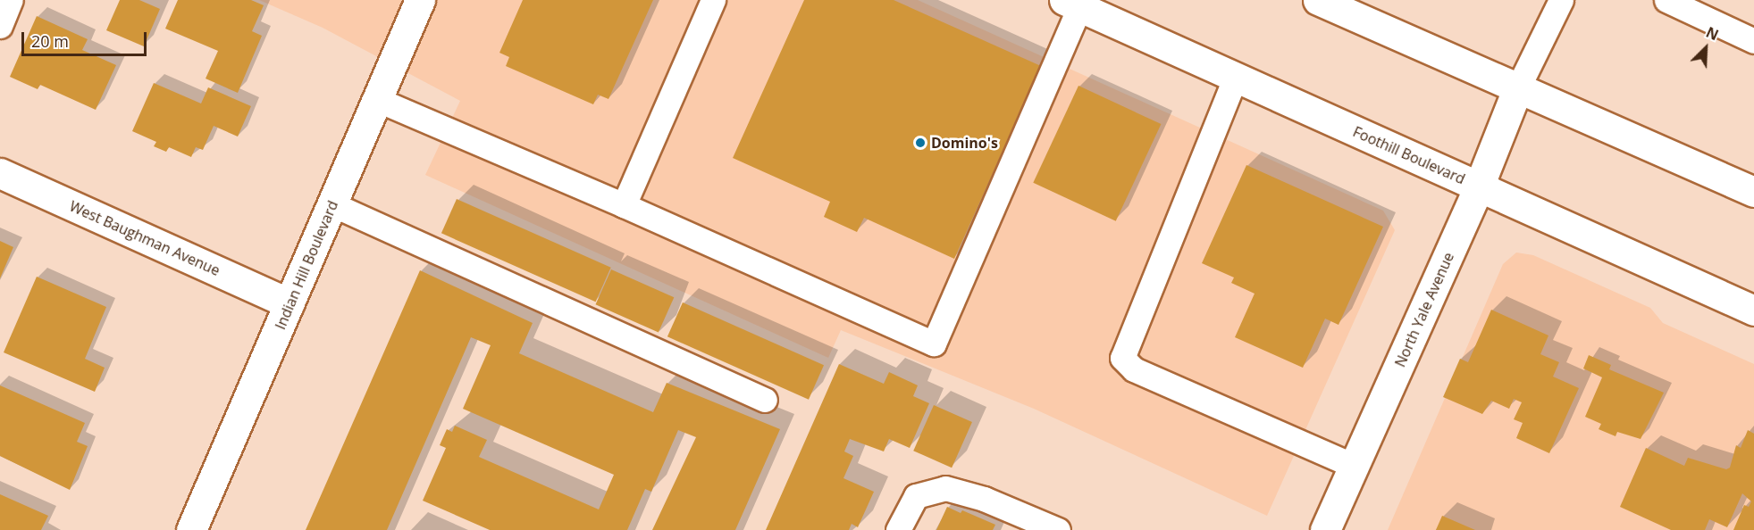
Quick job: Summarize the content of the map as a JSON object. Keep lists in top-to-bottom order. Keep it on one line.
{"streets":{"main road":["Foothill Boulevard","West Baughman Avenue","Indian Hill Boulevard","North Yale Avenue"]},"crossings":[["Foothill Boulevard","North Yale Avenue"],["West Baughman Avenue","Indian Hill Boulevard"]],"places":["Domino's"],"scale_bar":"20 m","north":"top right"}
